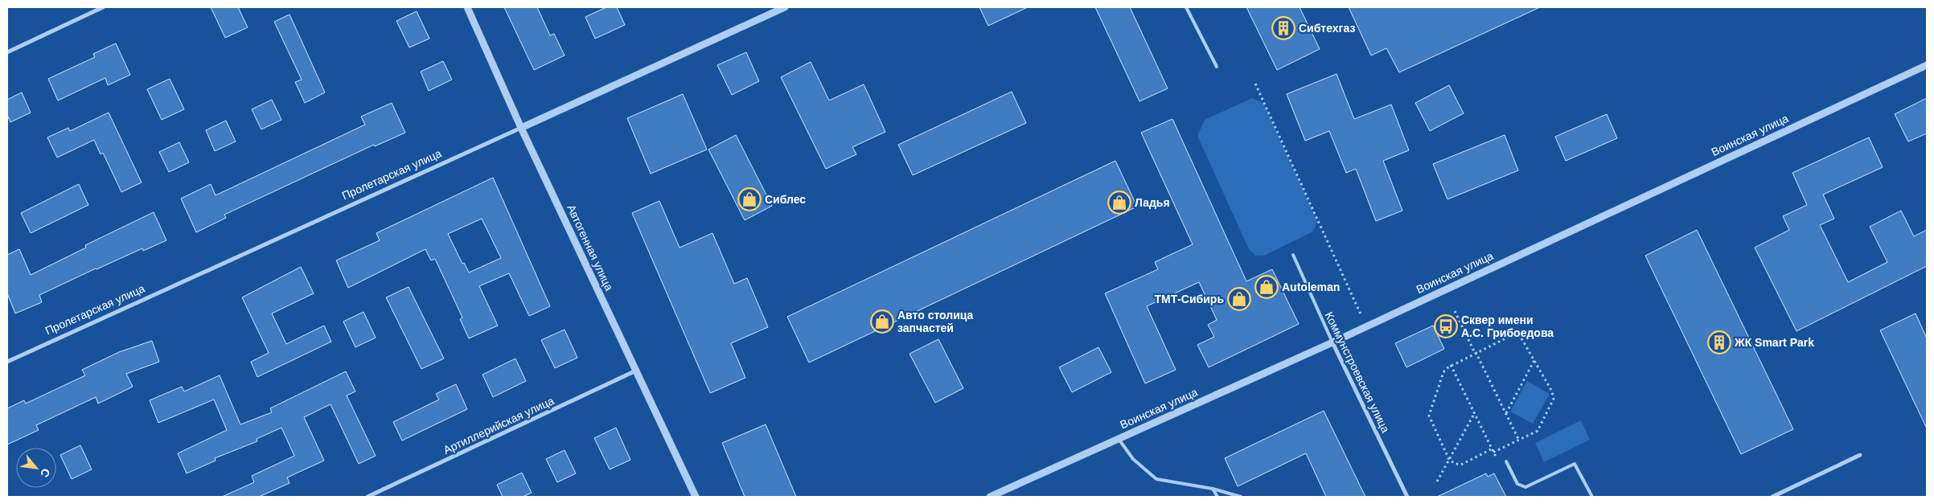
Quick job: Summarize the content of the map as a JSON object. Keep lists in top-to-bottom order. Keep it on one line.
{"streets":{"street":["Воинская улица","Пролетарская улица","Автогенная улица","Коммунстроевская улица","Артиллерийская улица"]},"crossings":[["Воинская улица","Коммунстроевская улица"],["Пролетарская улица","Автогенная улица"],["Автогенная улица","Артиллерийская улица"]],"places":{"building":["Сибтехгаз","ЖК Smart Park"],"shop":["Сиблес","Ладья","Autoleman","ТМТ-Сибирь","Авто столица запчастей"],"bus stop":["Сквер имени А.С. Грибоедова"]},"north":"bottom right"}
